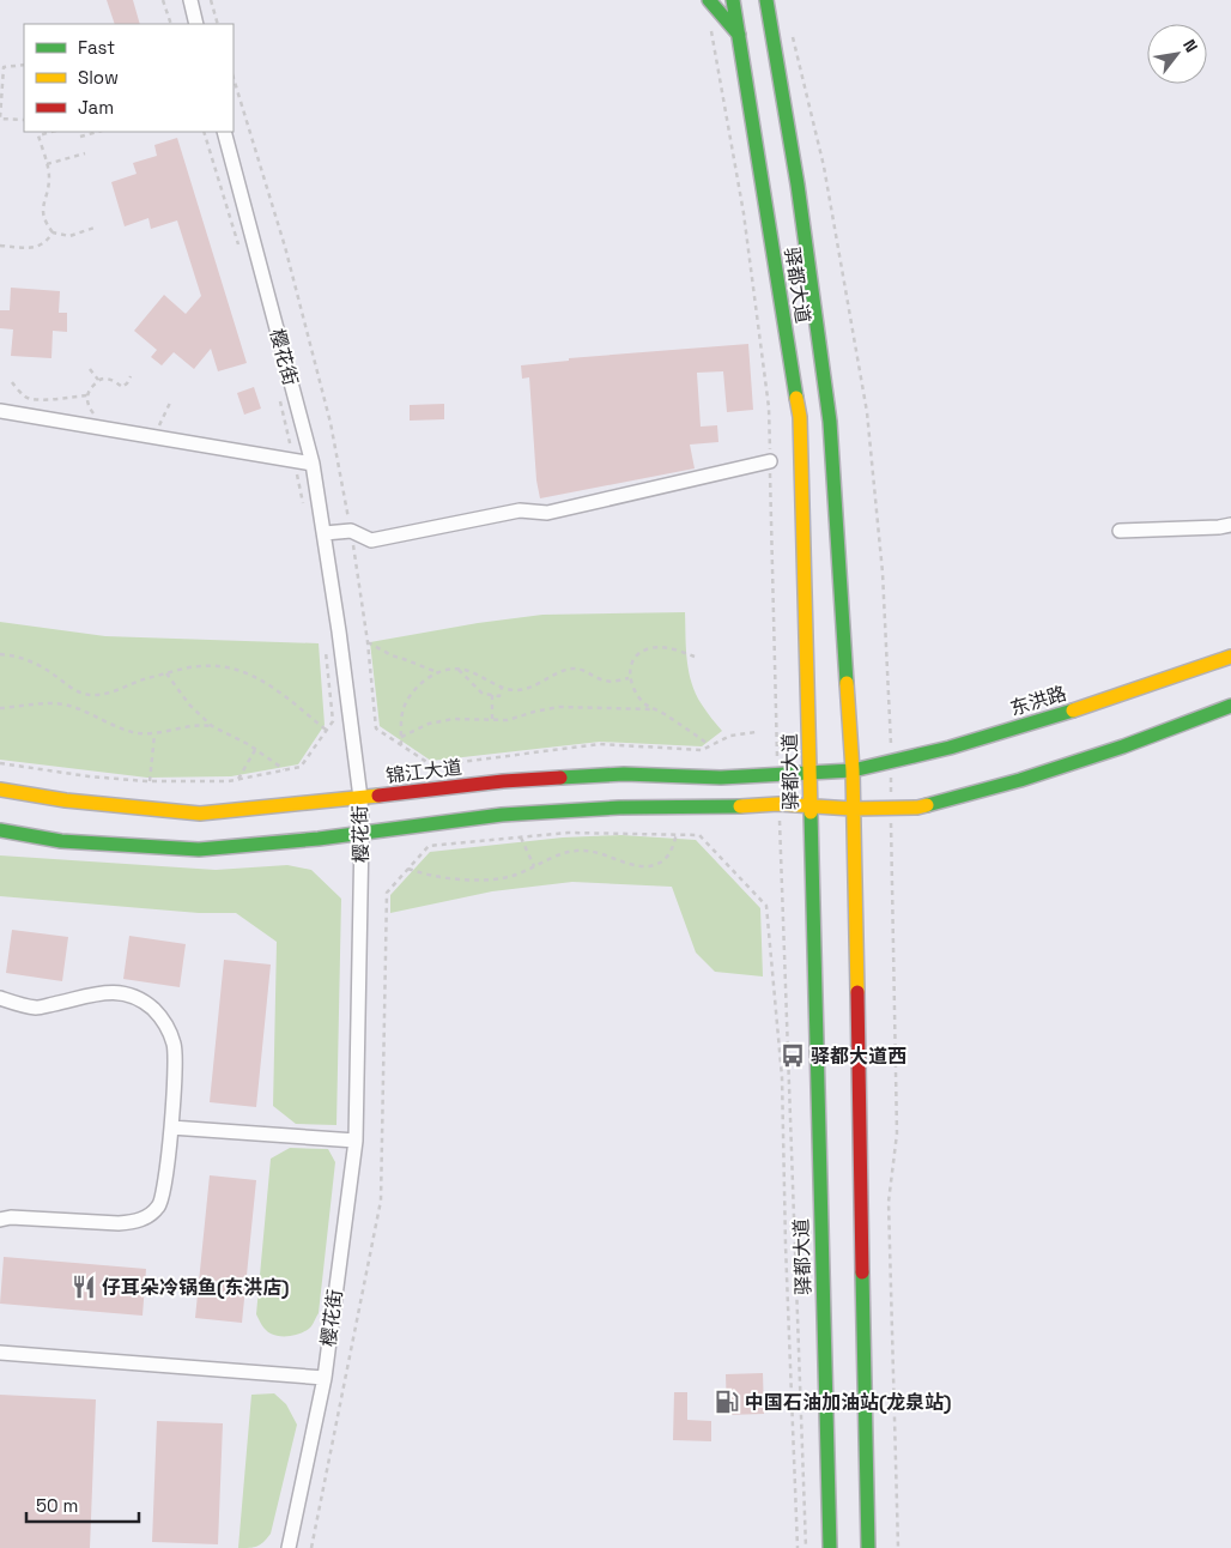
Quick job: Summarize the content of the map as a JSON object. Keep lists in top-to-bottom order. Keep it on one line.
{"streets":{"main road":["驿都大道","东洪路","锦江大道"],"street":["樱花街"]},"crossings":[["驿都大道","东洪路"],["驿都大道","锦江大道"],["樱花街","锦江大道"],["东洪路","锦江大道"]],"places":{"bus stop":["驿都大道西"],"restaurant":["仔耳朵冷锅鱼(东洪店)"],"fuel station":["中国石油加油站(龙泉站)"]},"legend":["Fast","Slow","Jam"],"scale_bar":"50 m","north":"top right"}
